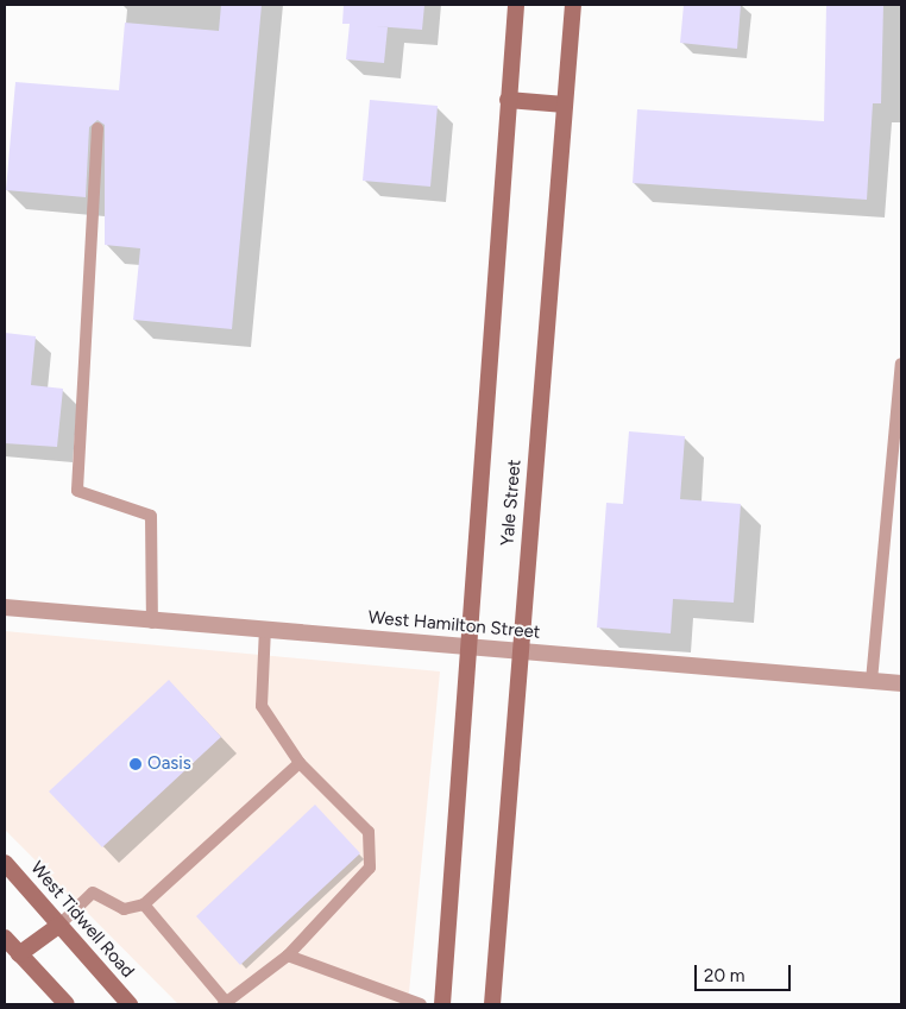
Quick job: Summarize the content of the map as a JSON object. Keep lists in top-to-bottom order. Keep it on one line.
{"streets":{"main road":["Yale Street","West Tidwell Road"],"street":["West Hamilton Street"]},"crossings":[["Yale Street","West Hamilton Street"]],"places":["Oasis"],"scale_bar":"20 m"}
